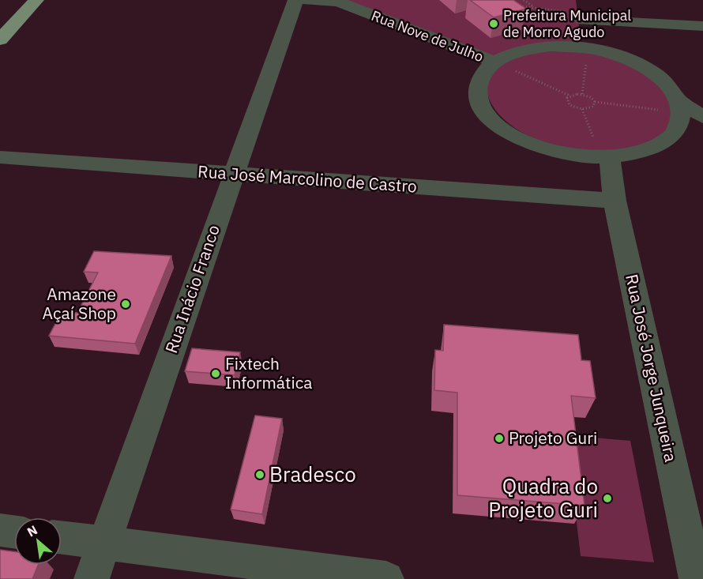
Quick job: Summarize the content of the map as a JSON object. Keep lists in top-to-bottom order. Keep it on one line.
{"streets":{"street":["Rua Nove de Julho","Rua José Marcolino de Castro","Rua Inácio Franco","Rua José Jorge Junqueira"]},"crossings":[["Rua José Marcolino de Castro","Rua Inácio Franco"],["Rua José Marcolino de Castro","Rua José Jorge Junqueira"]],"places":["Prefeitura Municipal de Morro Agudo","Amazone Açaí Shop","Fixtech Informática","Projeto Guri","Bradesco","Quadra do Projeto Guri"],"north":"top left"}
